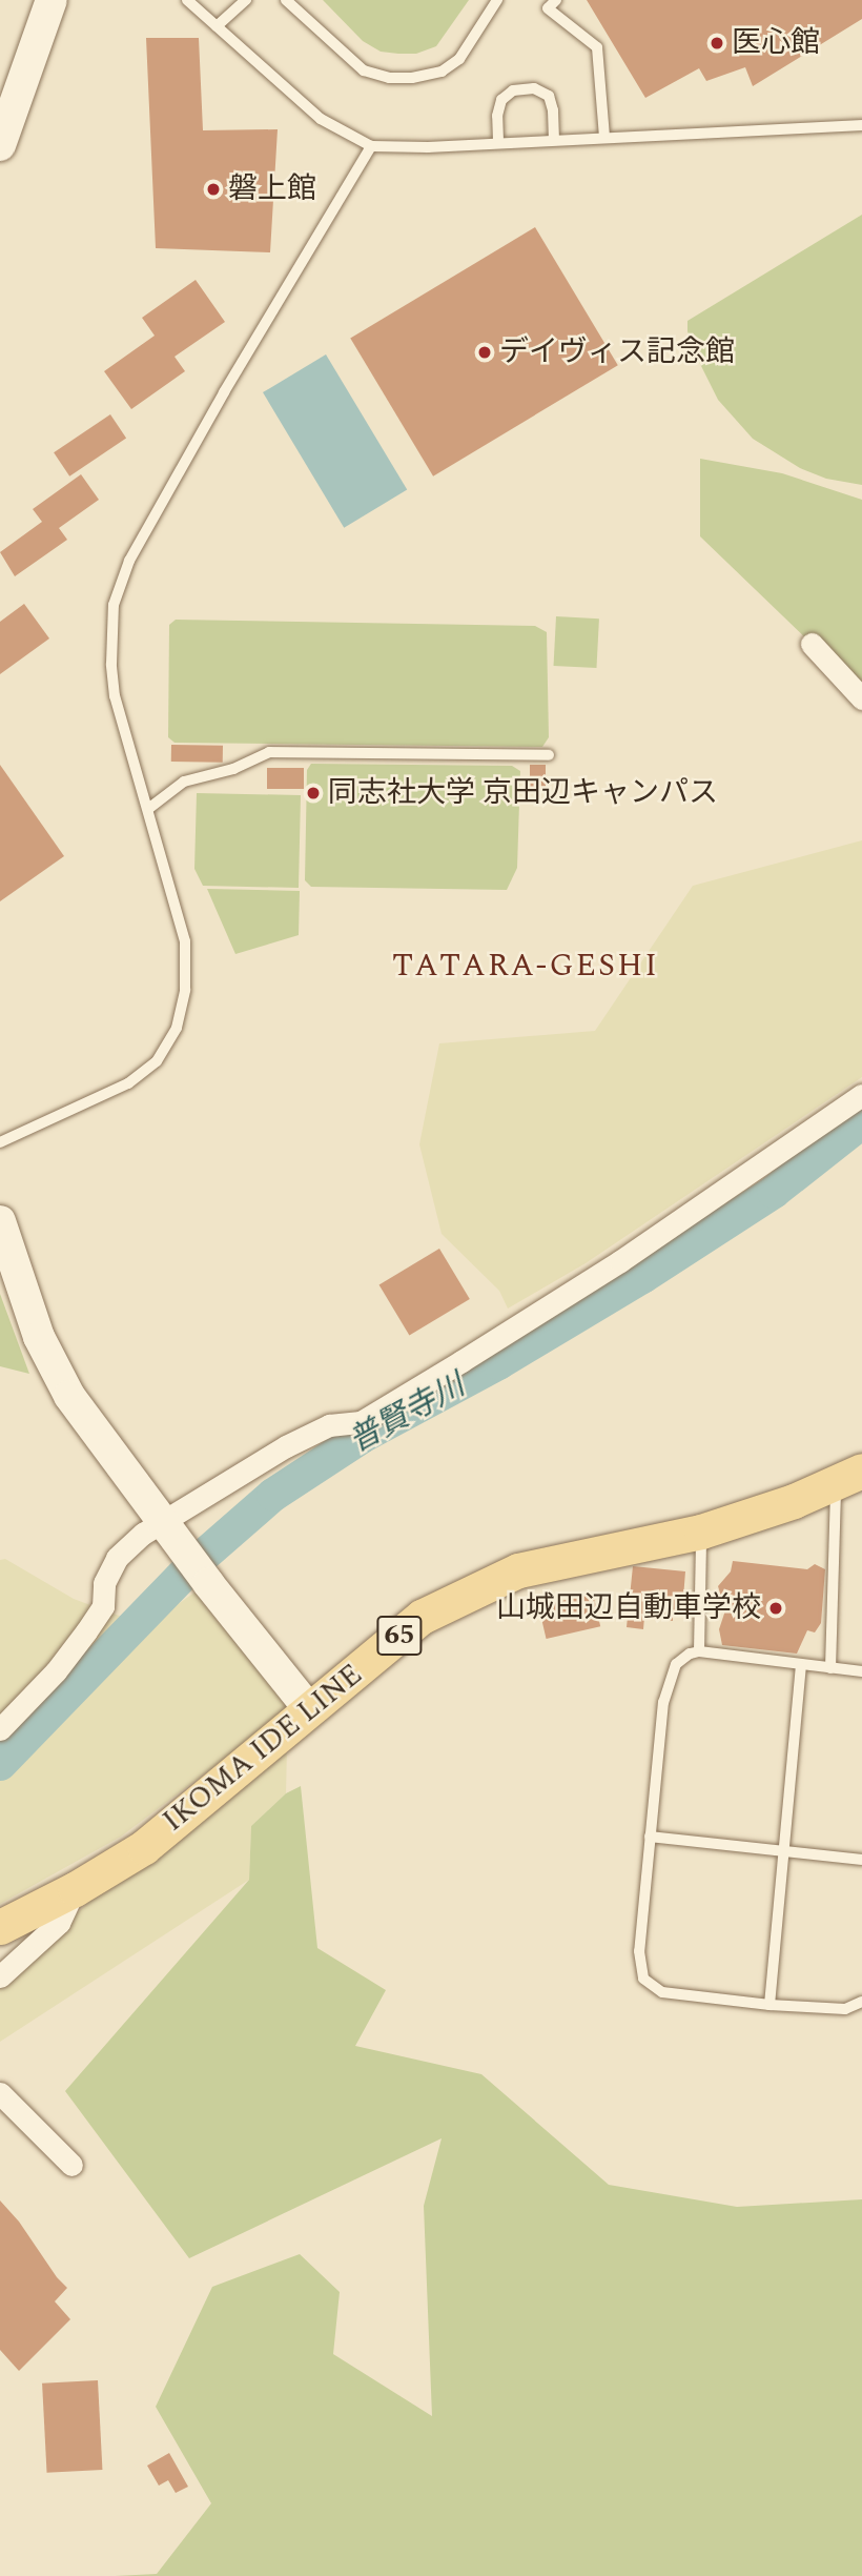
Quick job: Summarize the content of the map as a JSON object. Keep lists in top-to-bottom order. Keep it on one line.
{"streets":{"main road":["65","IKOMA IDE LINE"]},"districts":["TATARA-GESHI"],"water":["普賢寺川"],"places":["医心館","磐上館","デイヴィス記念館","同志社大学 京田辺キャンパス","山城田辺自動車学校"]}
